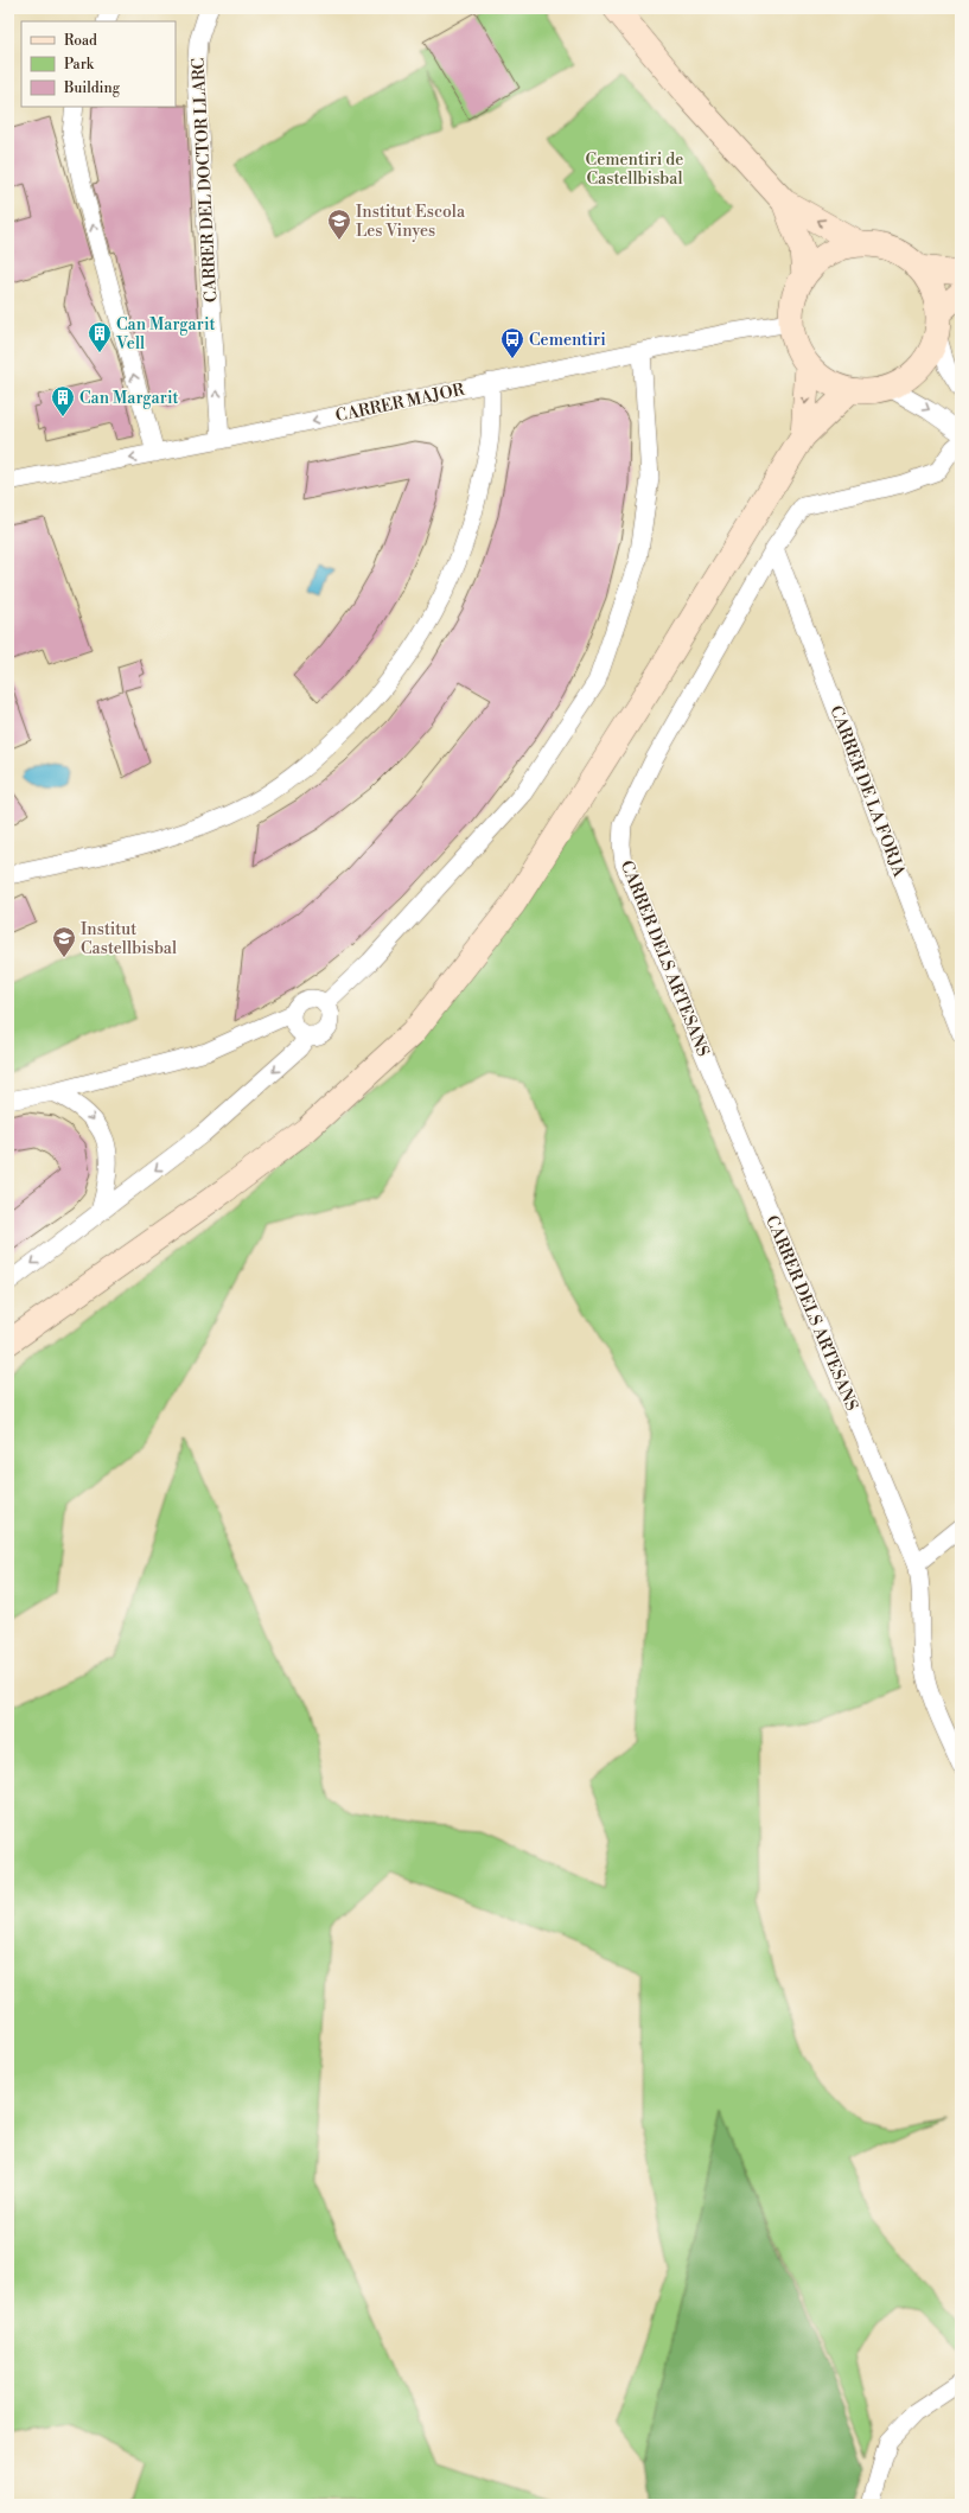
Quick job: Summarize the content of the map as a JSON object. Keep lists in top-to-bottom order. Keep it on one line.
{"streets":{"street":["CARRER DEL DOCTOR LLARC","CARRER MAJOR","CARRER DE LA FORJA","CARRER DELS ARTESANS"]},"crossings":[["CARRER DEL DOCTOR LLARC","CARRER MAJOR"],["CARRER DE LA FORJA","CARRER DELS ARTESANS"]],"one_way":["CARRER MAJOR"],"parks":["Cementiri de Castellbisbal"],"places":{"school or university":["Institut Escola Les Vinyes","Institut Castellbisbal"],"building":["Can Margarit Vell","Can Margarit"],"bus stop":["Cementiri"]},"legend":["Road","Park","Building"]}
